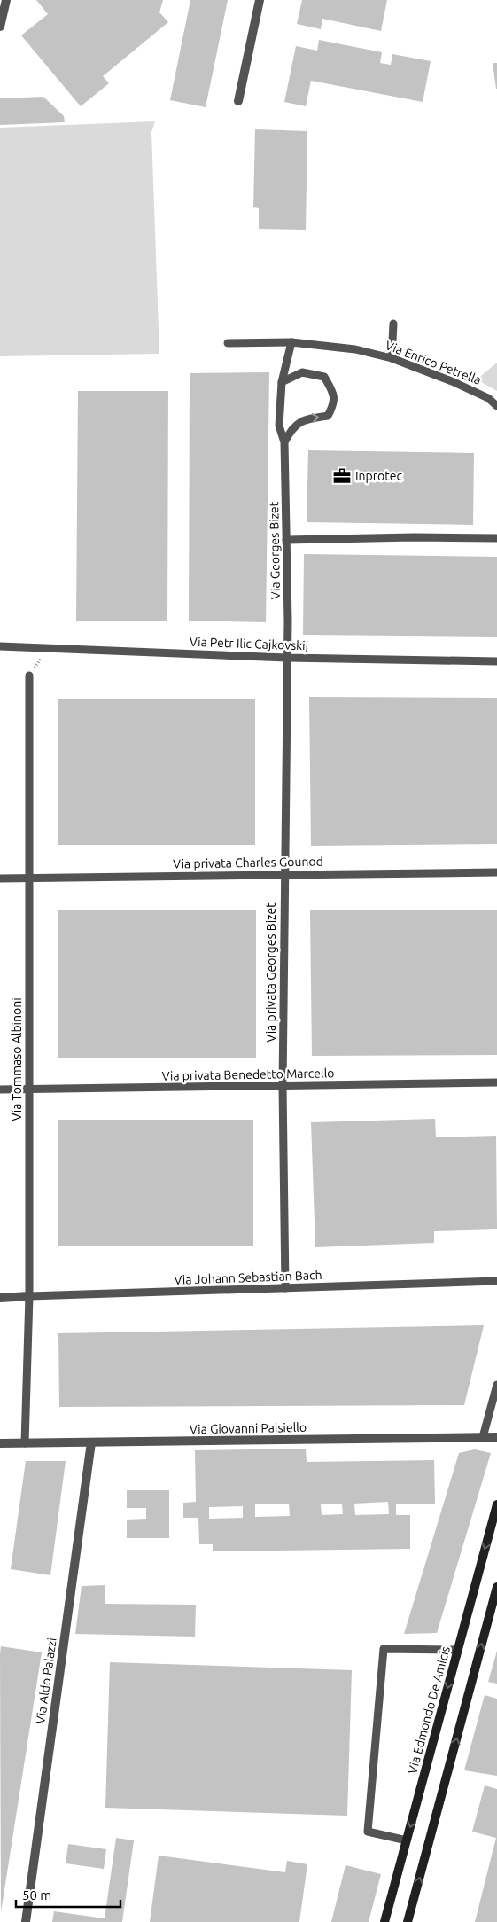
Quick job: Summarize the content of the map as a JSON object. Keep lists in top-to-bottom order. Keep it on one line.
{"streets":{"main road":["Via Edmondo De Amicis"],"street":["Via Johann Sebastian Bach","Via Giovanni Paisiello","Via Aldo Palazzi"],"lane":["Via Enrico Petrella","Via Georges Bizet","Via Petr Ilic Cajkovskij","Via privata Charles Gounod","Via privata Georges Bizet","Via Tommaso Albinoni","Via privata Benedetto Marcello"]},"crossings":[["Via Georges Bizet","Via Petr Ilic Cajkovskij"],["Via Georges Bizet","Via privata Georges Bizet"],["Via Petr Ilic Cajkovskij","Via privata Georges Bizet"],["Via privata Charles Gounod","Via privata Georges Bizet"],["Via privata Charles Gounod","Via Tommaso Albinoni"],["Via privata Georges Bizet","Via privata Benedetto Marcello"],["Via privata Georges Bizet","Via Johann Sebastian Bach"],["Via Tommaso Albinoni","Via privata Benedetto Marcello"],["Via Tommaso Albinoni","Via Johann Sebastian Bach"],["Via Tommaso Albinoni","Via Giovanni Paisiello"],["Via Giovanni Paisiello","Via Aldo Palazzi"]],"places":{"office":["Inprotec"]},"scale_bar":"50 m"}
